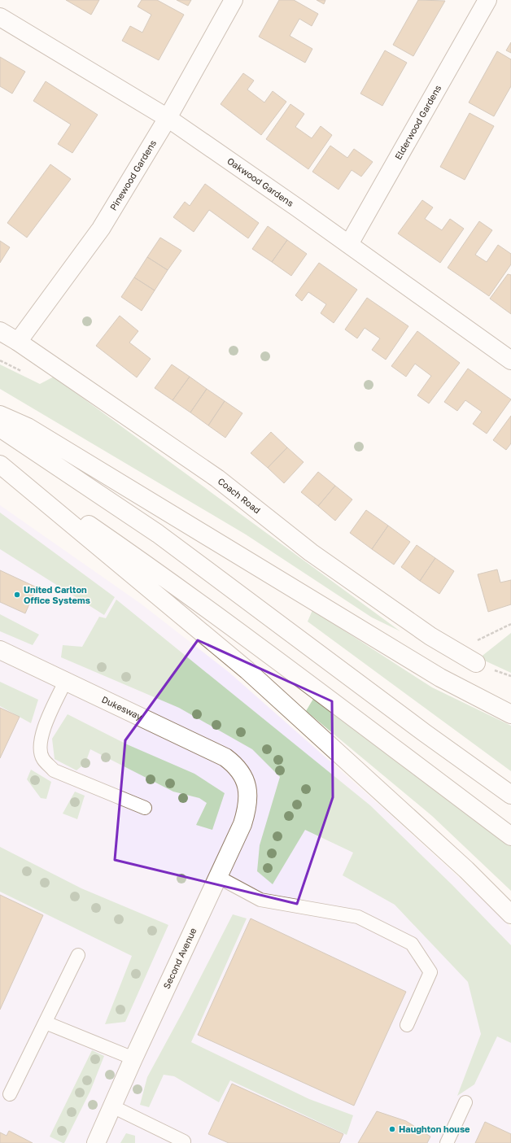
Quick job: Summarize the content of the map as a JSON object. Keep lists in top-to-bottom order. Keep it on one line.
{"streets":{"main road":["Elderwood Gardens","Pinewood Gardens","Oakwood Gardens","Coach Road","Dukesway","Second Avenue"]},"crossings":[["Elderwood Gardens","Oakwood Gardens"],["Pinewood Gardens","Oakwood Gardens"],["Pinewood Gardens","Coach Road"],["Dukesway","Second Avenue"]],"places":["United Carlton Office Systems","Haughton house"]}
